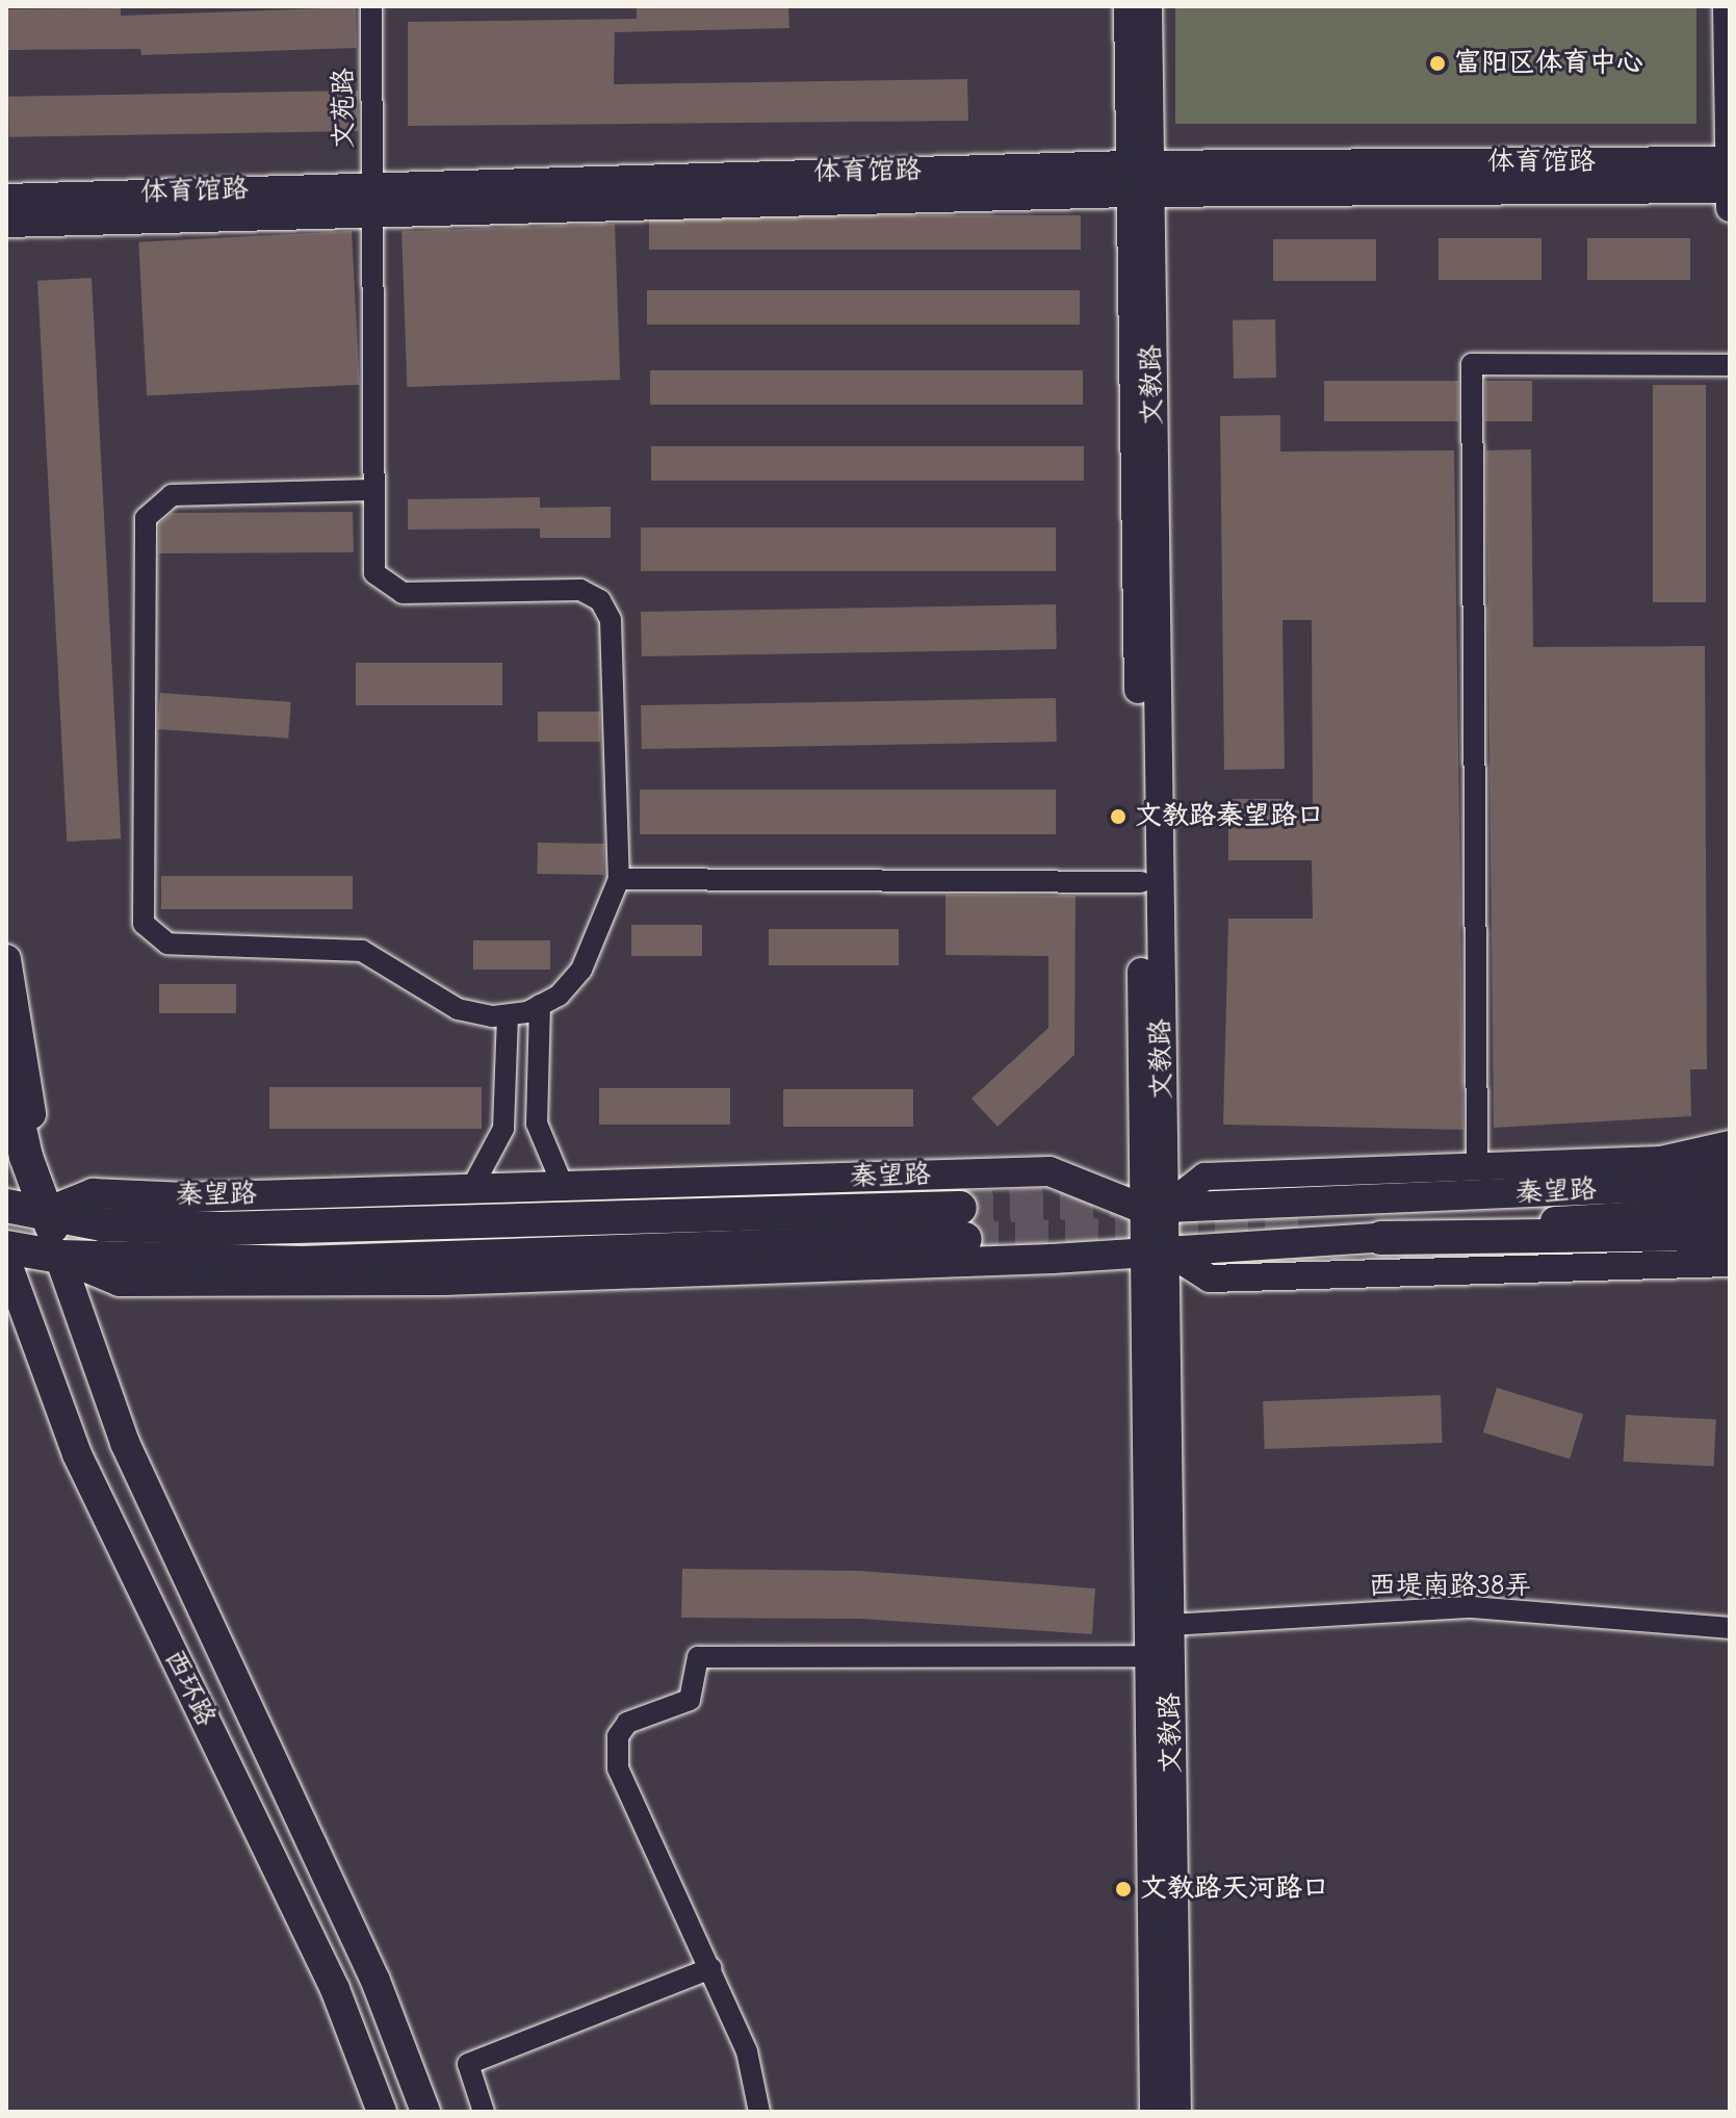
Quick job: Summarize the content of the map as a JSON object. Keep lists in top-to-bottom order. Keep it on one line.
{"streets":{"main road":["体育馆路","秦望路","西环路"],"street":["文苑路","文教路","西堤南路38弄"]},"crossings":[["文苑路","体育馆路"],["体育馆路","文教路"],["文教路","秦望路"],["文教路","西堤南路38弄"],["秦望路","西环路"]],"places":["富阳区体育中心","文教路秦望路口","文教路天河路口"]}
